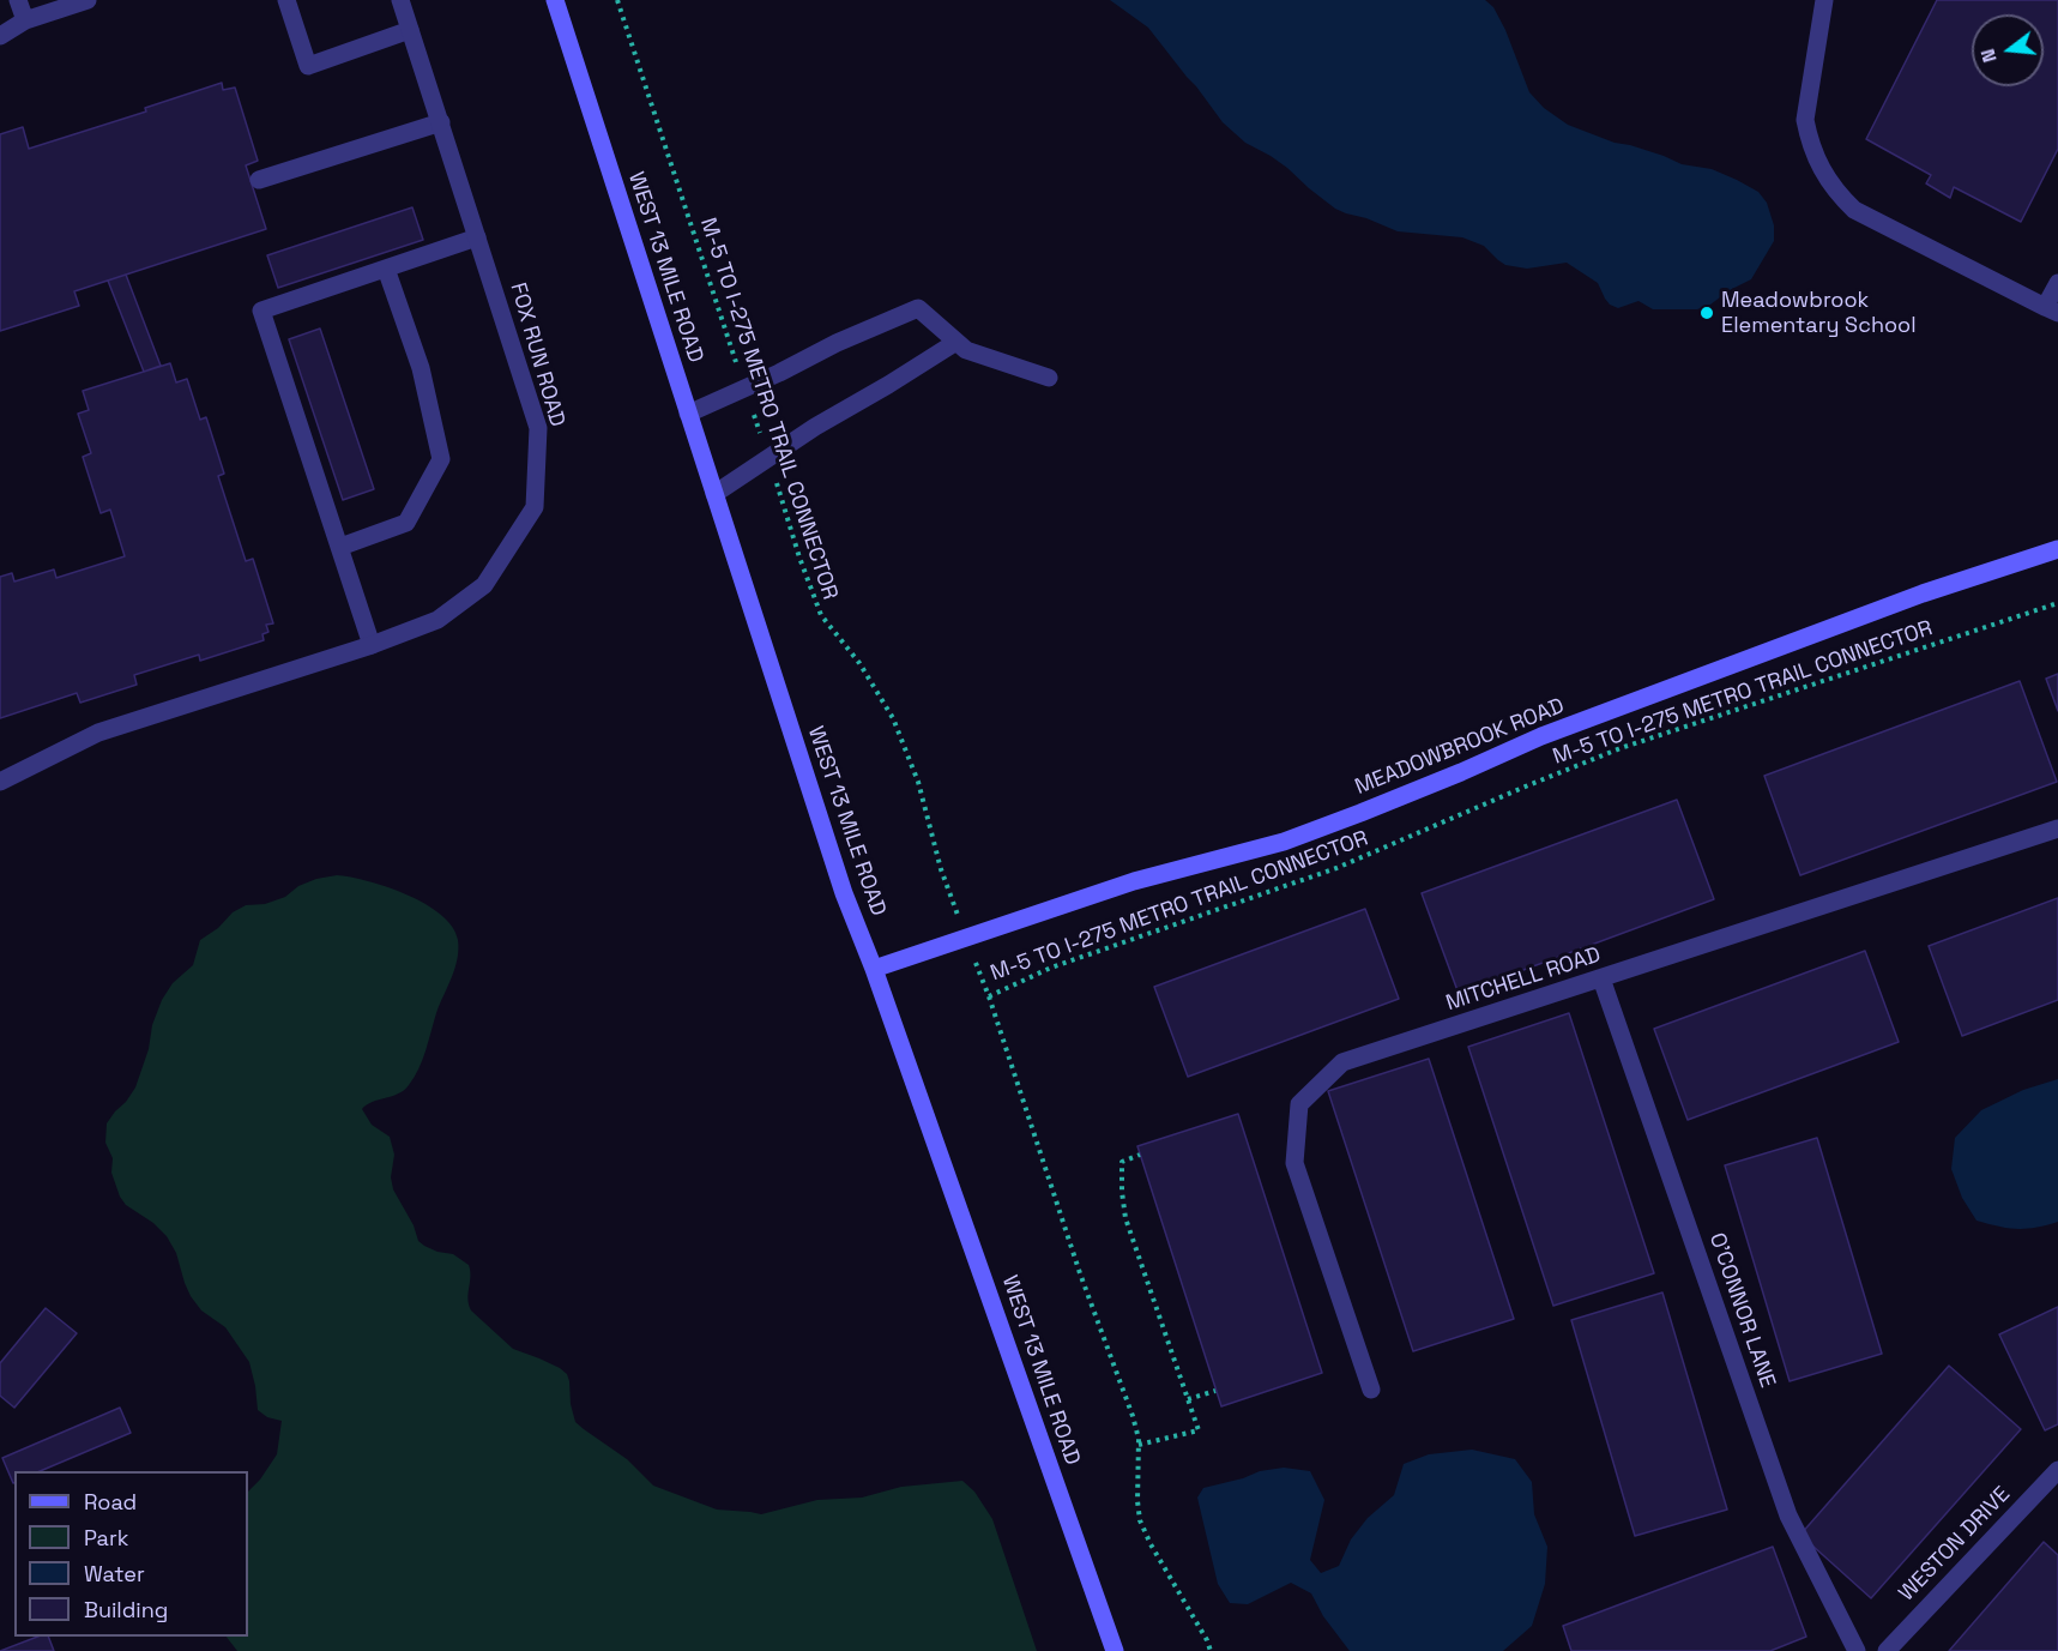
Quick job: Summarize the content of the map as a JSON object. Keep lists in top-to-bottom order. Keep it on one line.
{"streets":{"street":["WEST 13 MILE ROAD","FOX RUN ROAD","MEADOWBROOK ROAD","MITCHELL ROAD","O'CONNOR LANE","WESTON DRIVE"],"path":["M-5 TO I-275 METRO TRAIL CONNECTOR"]},"crossings":[["WEST 13 MILE ROAD","MEADOWBROOK ROAD"],["M-5 TO I-275 METRO TRAIL CONNECTOR","MEADOWBROOK ROAD"],["MITCHELL ROAD","O'CONNOR LANE"]],"places":["Meadowbrook Elementary School"],"legend":["Road","Park","Water","Building"],"north":"left"}
